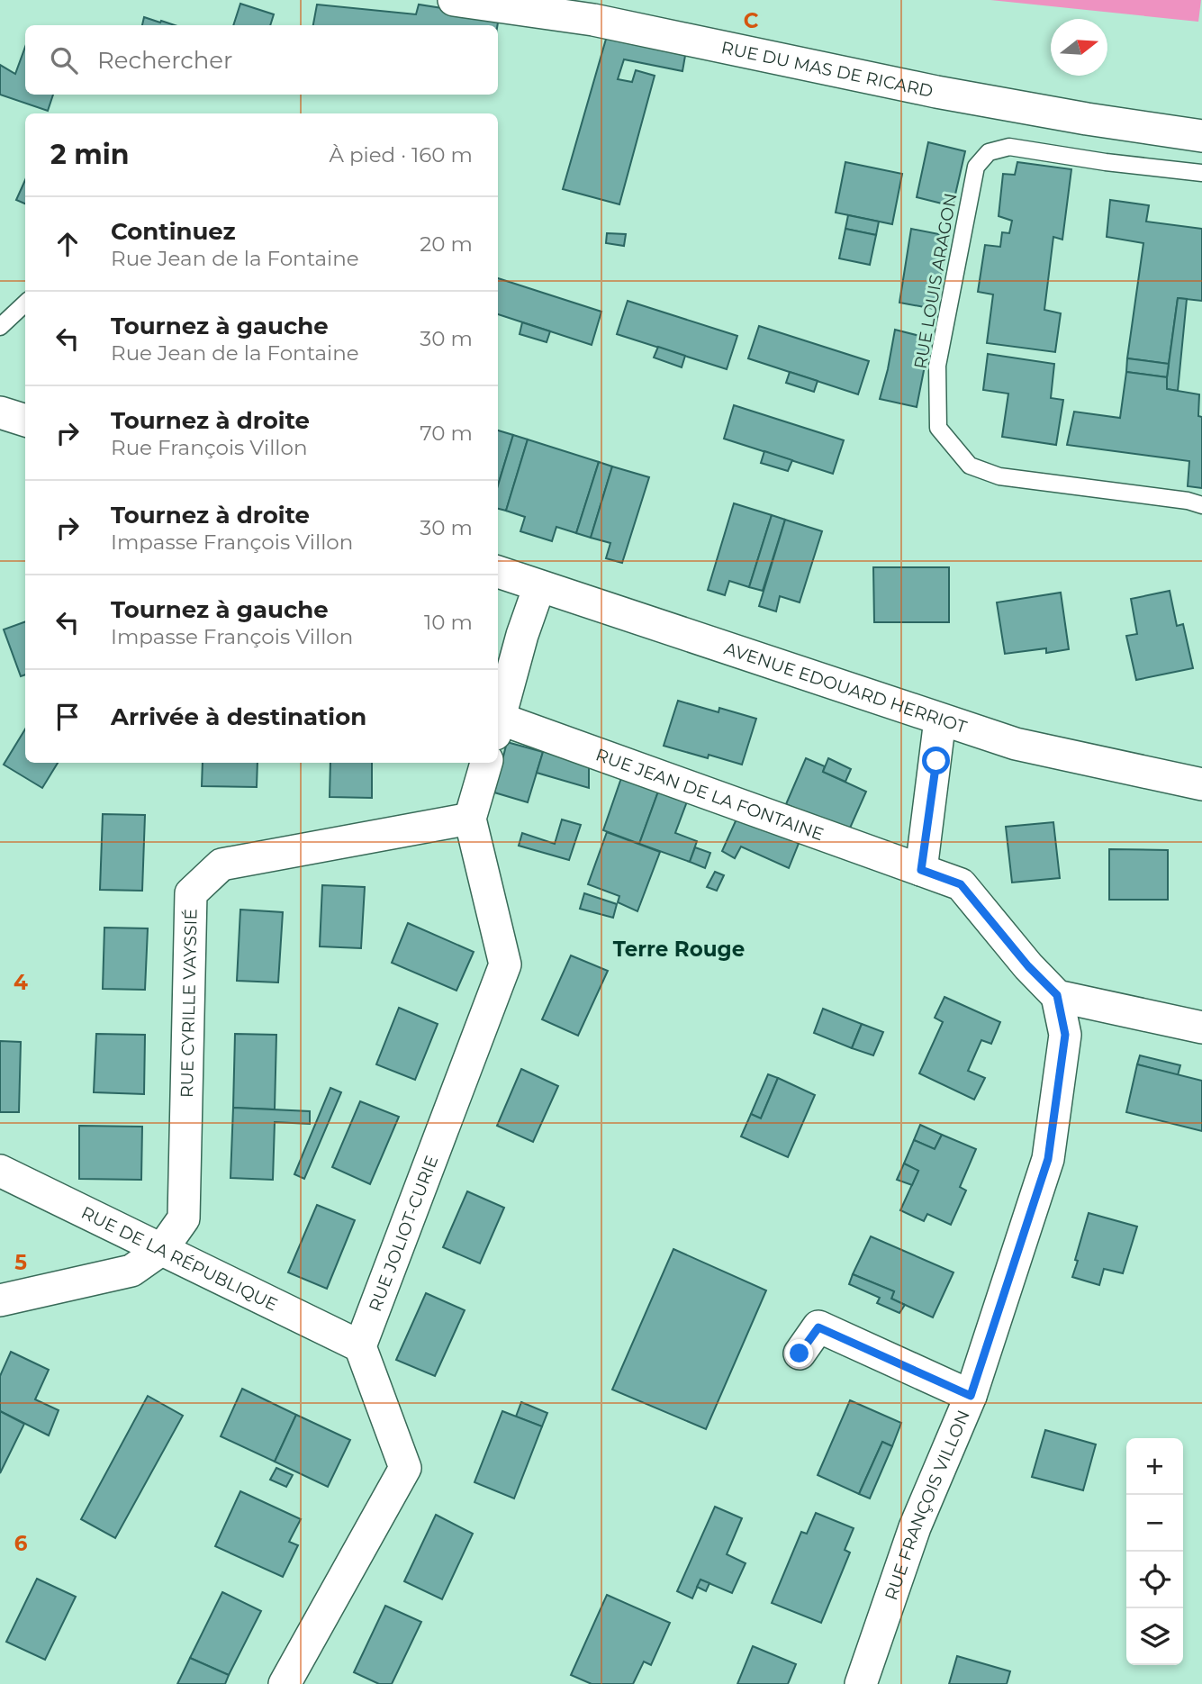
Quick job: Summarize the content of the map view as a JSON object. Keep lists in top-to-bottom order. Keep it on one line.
{"streets":{"street":["RUE DU MAS DE RICARD","AVENUE EDOUARD HERRIOT","RUE JEAN DE LA FONTAINE","RUE CYRILLE VAYSSIÉ","RUE JOLIOT-CURIE","RUE DE LA RÉPUBLIQUE","RUE FRANÇOIS VILLON"],"lane":["RUE LOUIS ARAGON"]},"crossings":[["RUE JEAN DE LA FONTAINE","RUE FRANÇOIS VILLON"],["RUE CYRILLE VAYSSIÉ","RUE JOLIOT-CURIE"],["RUE CYRILLE VAYSSIÉ","RUE DE LA RÉPUBLIQUE"],["RUE JOLIOT-CURIE","RUE DE LA RÉPUBLIQUE"]],"districts":["Terre Rouge"],"north":"right","page":{"search":"Rechercher","heading":["2 min","À pied · 160 m"],"list":[["Continuez","Rue Jean de la Fontaine","20 m"],["Tournez à gauche","Rue Jean de la Fontaine","30 m"],["Tournez à droite","Rue François Villon","70 m"],["Tournez à droite","Impasse François Villon","30 m"],["Tournez à gauche","Impasse François Villon","10 m"],"Arrivée à destination"],"map_buttons":["+","−"]},"grid":{"columns":["C"],"rows":["4","5","6"]}}
